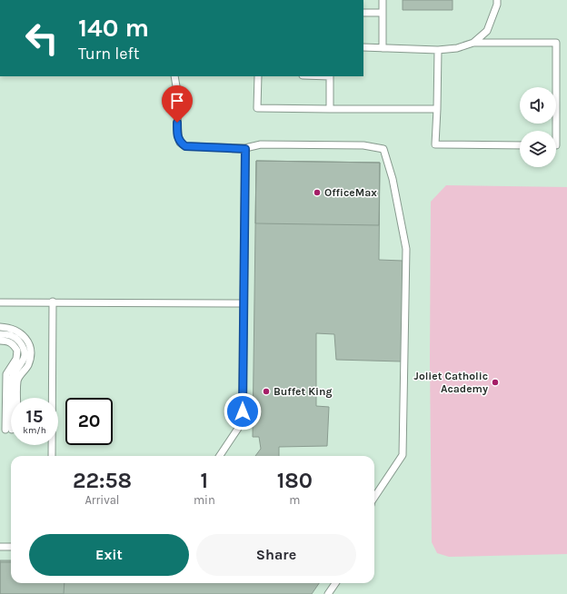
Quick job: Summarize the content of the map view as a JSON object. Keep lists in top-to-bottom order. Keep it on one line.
{"places":["OfficeMax","Joliet Catholic Academy","Buffet King"],"page":{"turn":["140 m","Turn left"],"speed":"15 km/h","limit":"20","eta":["22:58","Arrival","1","min","180","m"],"buttons":["Exit","Share"]}}
